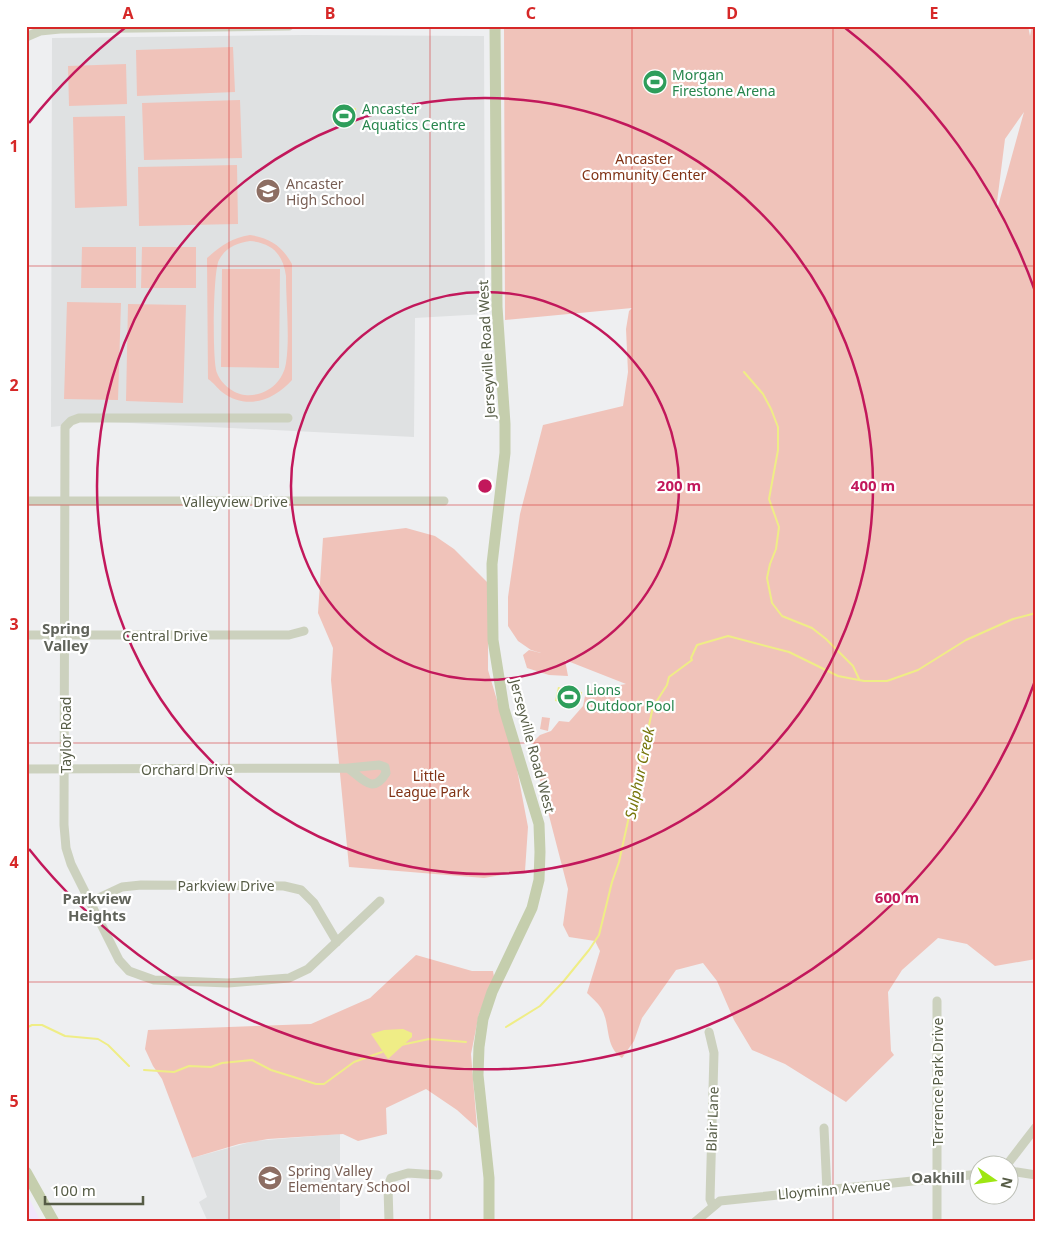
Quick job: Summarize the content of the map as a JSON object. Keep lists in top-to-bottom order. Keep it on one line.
{"streets":{"main road":["Jerseyville Road West"],"street":["Valleyview Drive","Central Drive","Taylor Road","Orchard Drive","Parkview Drive","Terrence Park Drive","Blair Lane","Lloyminn Avenue"]},"crossings":[["Valleyview Drive","Taylor Road"],["Central Drive","Taylor Road"],["Taylor Road","Orchard Drive"],["Taylor Road","Parkview Drive"],["Terrence Park Drive","Lloyminn Avenue"],["Blair Lane","Lloyminn Avenue"]],"districts":["Spring Valley","Parkview Heights","Oakhill"],"water":["Sulphur Creek"],"parks":["Ancaster Community Center","Little League Park"],"places":{"sports":["Morgan Firestone Arena","Ancaster Aquatics Centre","Lions Outdoor Pool"],"school or university":["Ancaster High School","Spring Valley Elementary School"]},"scale_bar":"100 m","north":"right","grid":{"columns":["A","B","C","D","E"],"rows":["1","2","3","4","5"]},"rings":["200 m","400 m","600 m"]}
